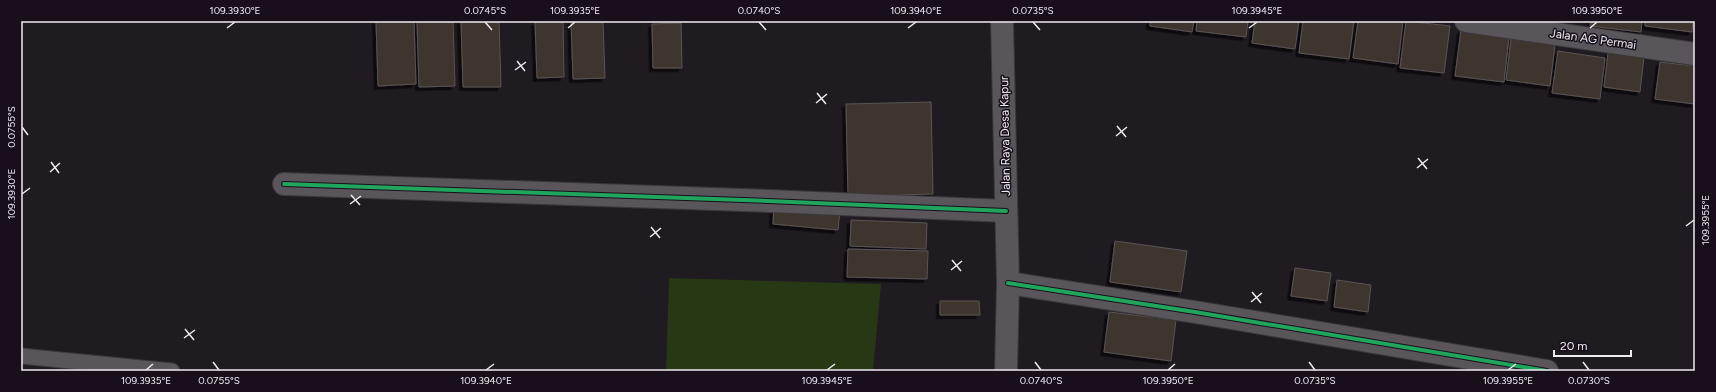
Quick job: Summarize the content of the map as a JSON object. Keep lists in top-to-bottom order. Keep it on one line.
{"streets":{"street":["Jalan AG Permai","Jalan Raya Desa Kapur"]},"scale_bar":"20 m","coordinates":["109.3930°E","0.0745°S","109.3935°E","0.0740°S","109.3940°E","0.0735°S","109.3945°E","109.3950°E","0.0755°S","109.3955°E","0.0730°S"]}
